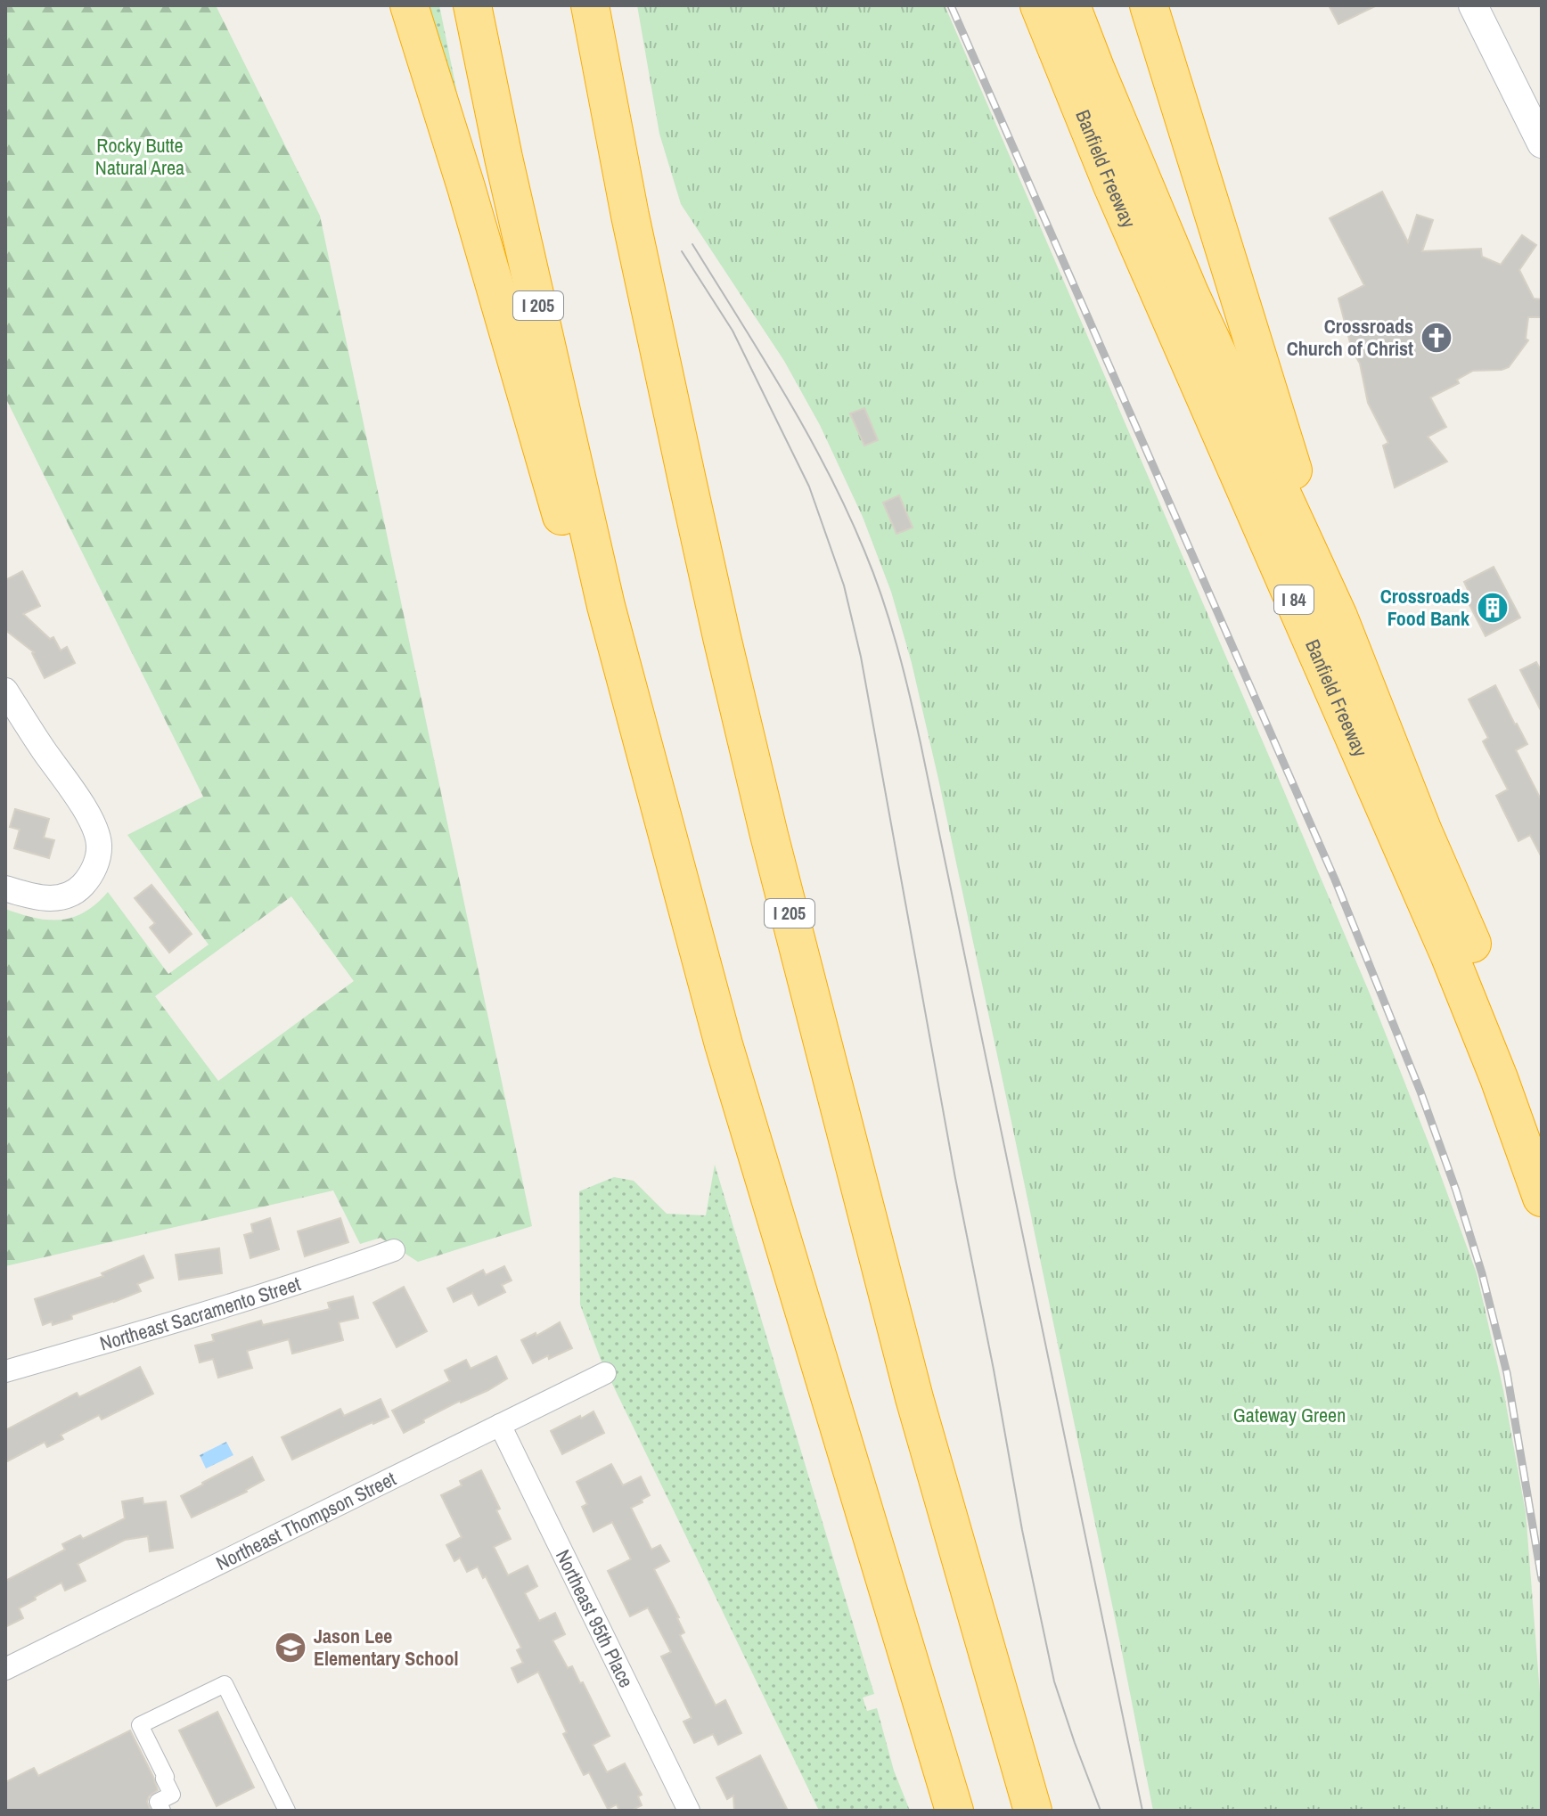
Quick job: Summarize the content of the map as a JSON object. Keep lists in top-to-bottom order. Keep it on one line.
{"streets":{"highway":["Banfield Freeway","I 205","I 84"],"street":["Northeast Sacramento Street","Northeast Thompson Street","Northeast 95th Place"]},"crossings":[["Northeast Thompson Street","Northeast 95th Place"]],"parks":["Rocky Butte Natural Area","Gateway Green"],"places":{"church":["Crossroads Church of Christ"],"building":["Crossroads Food Bank"],"school or university":["Jason Lee Elementary School"]}}
